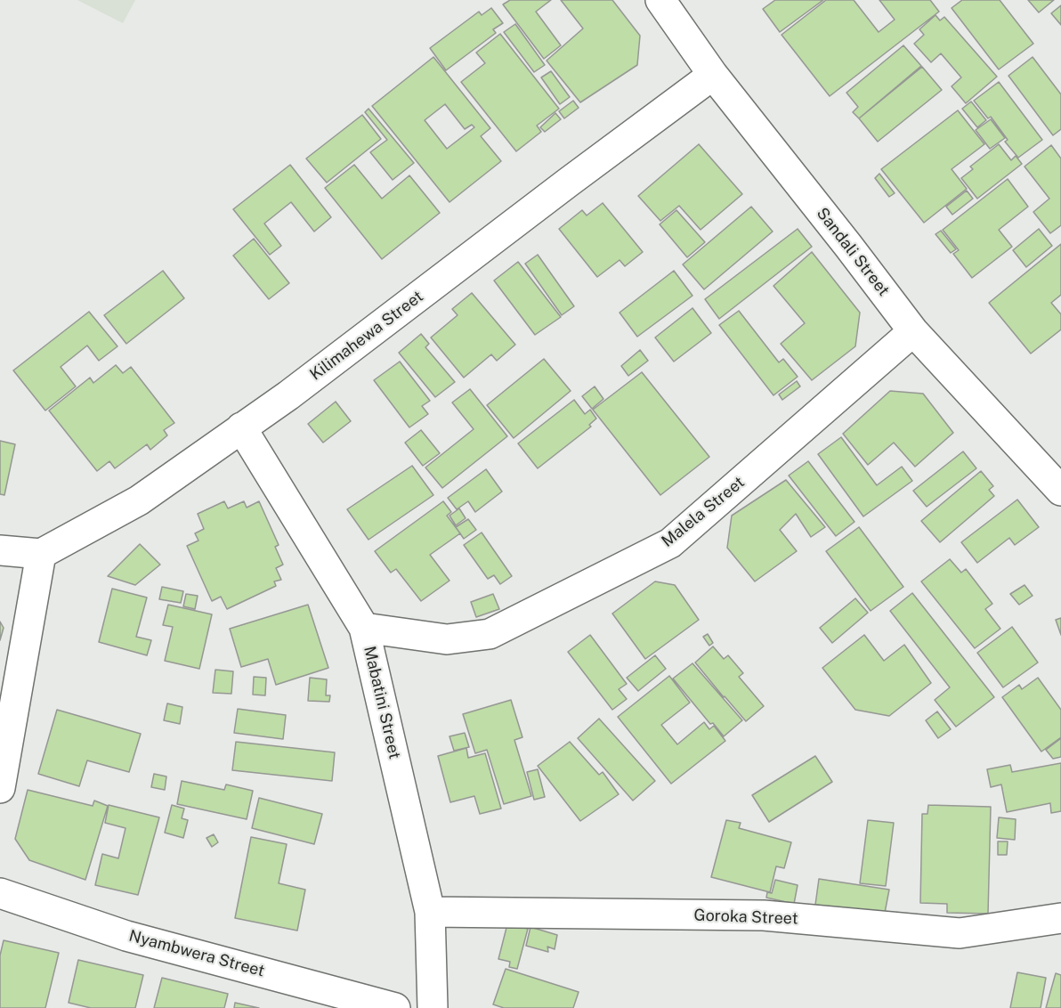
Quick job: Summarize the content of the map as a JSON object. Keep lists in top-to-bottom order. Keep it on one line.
{"streets":{"street":["Sandali Street","Kilimahewa Street","Malela Street","Mabatini Street","Goroka Street","Nyambwera Street"]},"crossings":[["Sandali Street","Kilimahewa Street"],["Sandali Street","Malela Street"],["Kilimahewa Street","Mabatini Street"],["Malela Street","Mabatini Street"],["Mabatini Street","Goroka Street"]]}
